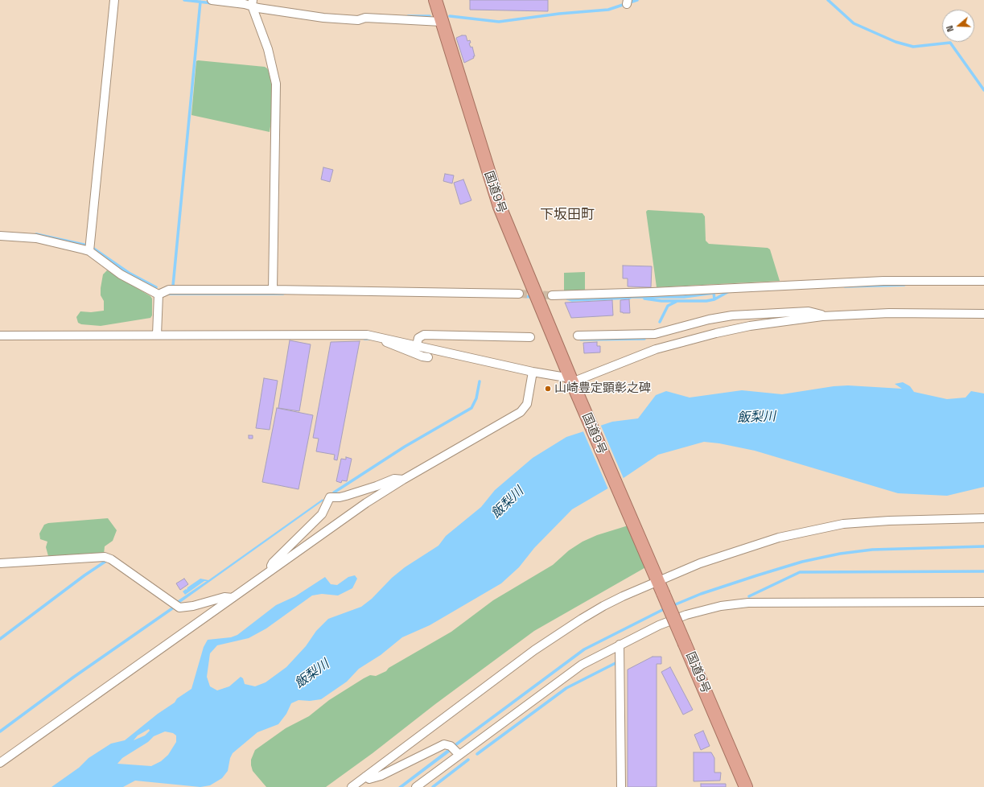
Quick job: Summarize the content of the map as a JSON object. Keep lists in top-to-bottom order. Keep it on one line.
{"streets":{"highway":["国道9号"]},"districts":["下坂田町"],"water":["飯梨川"],"places":["山崎豊定顕彰之碑"],"north":"left"}
